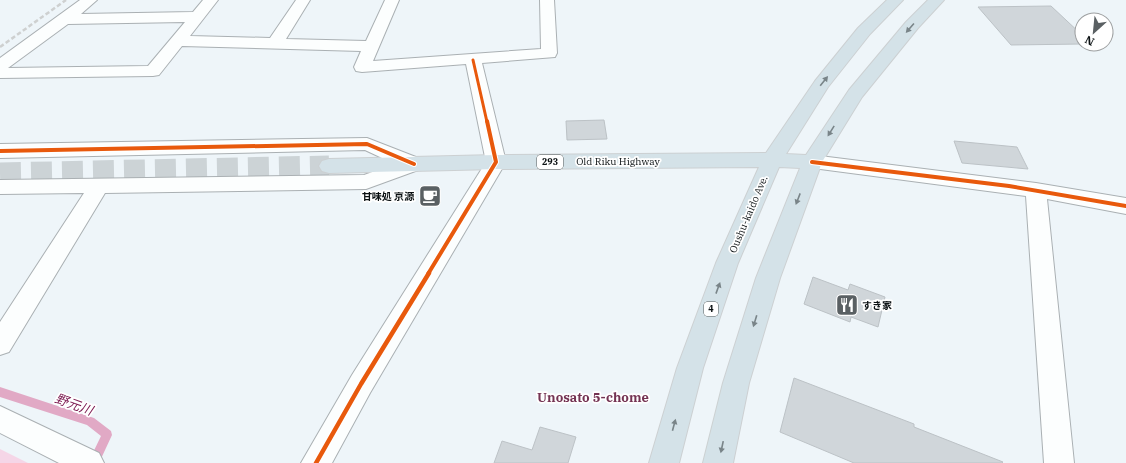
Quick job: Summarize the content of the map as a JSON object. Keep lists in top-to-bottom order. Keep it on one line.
{"streets":{"highway":["Old Riku Highway","293","Oushu-kaido Ave.","4"]},"crossings":[["Old Riku Highway","Oushu-kaido Ave."]],"districts":["Unosato 5-chome"],"water":["野元川"],"places":{"cafe":["甘味処 京源"],"restaurant":["すき家"]},"north":"bottom left"}
